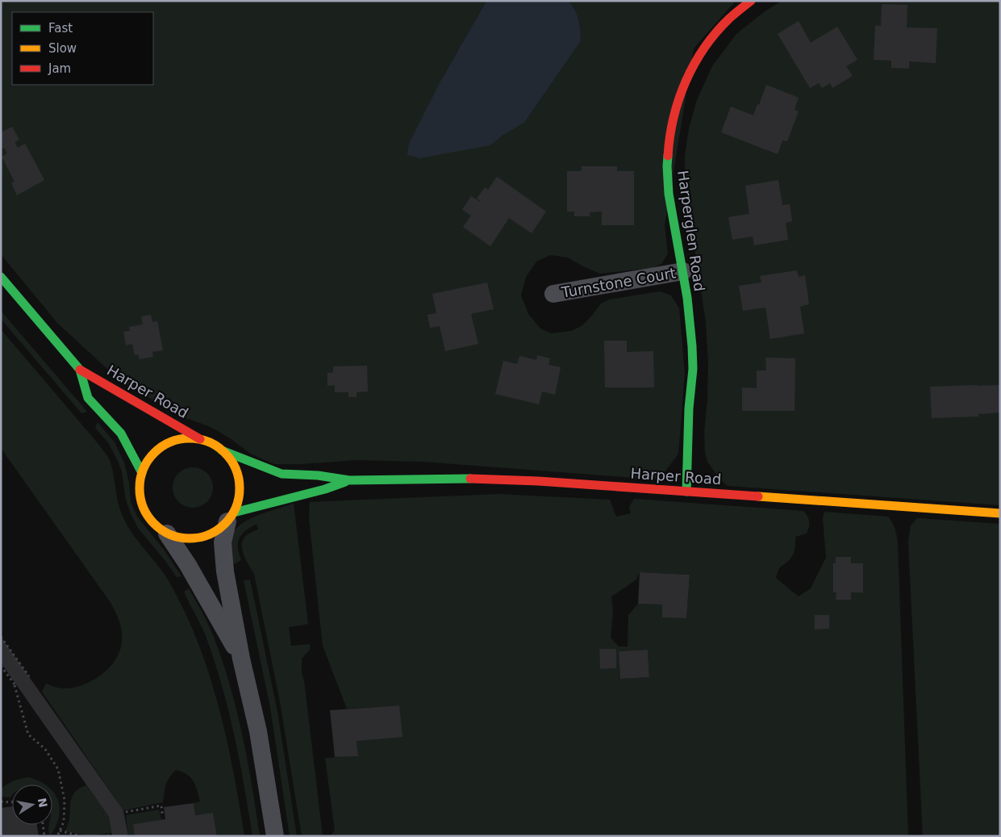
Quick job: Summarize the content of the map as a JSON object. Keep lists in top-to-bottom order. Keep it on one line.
{"streets":{"main road":["Harperglen Road","Harper Road"],"street":["Turnstone Court"]},"crossings":[["Harperglen Road","Turnstone Court"],["Harperglen Road","Harper Road"]],"legend":["Fast","Slow","Jam"],"north":"right"}
